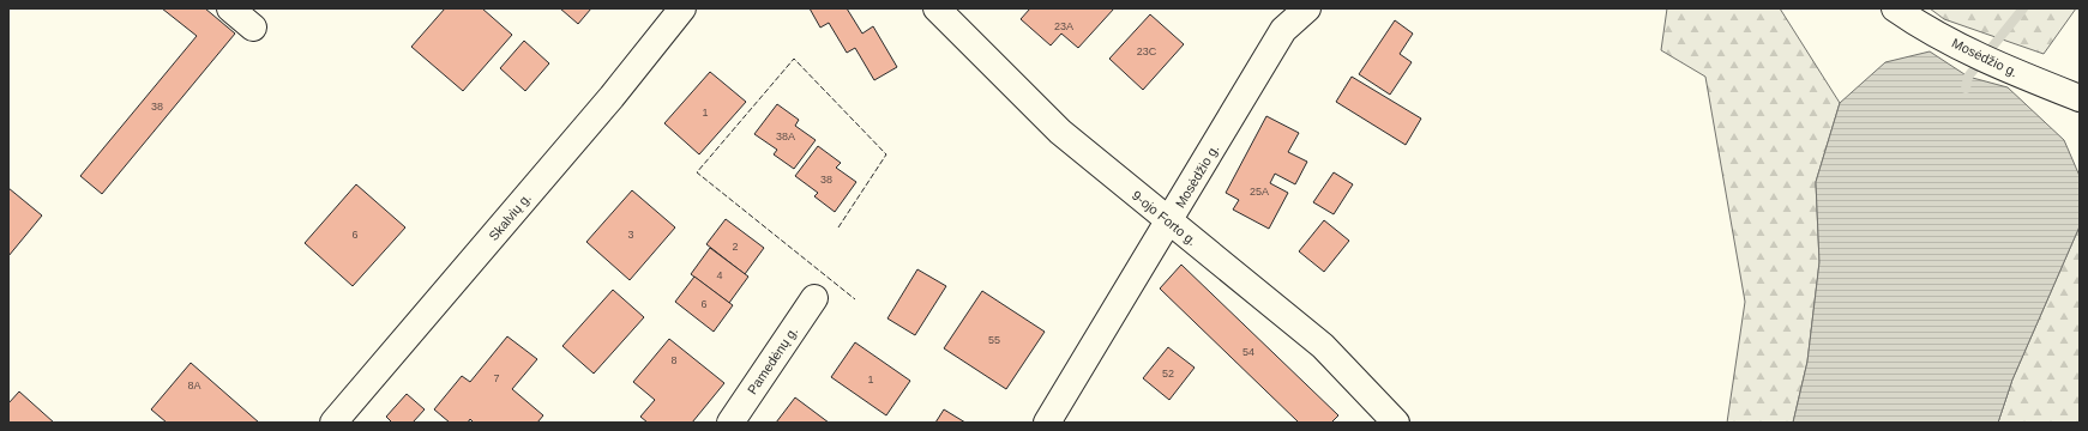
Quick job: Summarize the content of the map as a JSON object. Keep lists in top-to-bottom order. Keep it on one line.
{"streets":{"street":["Mosėdžio g.","Skalvių g.","9-ojo Forto g.","Pamedėnų g."]},"crossings":[["Mosėdžio g.","9-ojo Forto g."]],"house_numbers":["23A","23C","38","1","38A","38","25A","6","3","2","4","6","55","54","8","52","7","1","8A"]}
